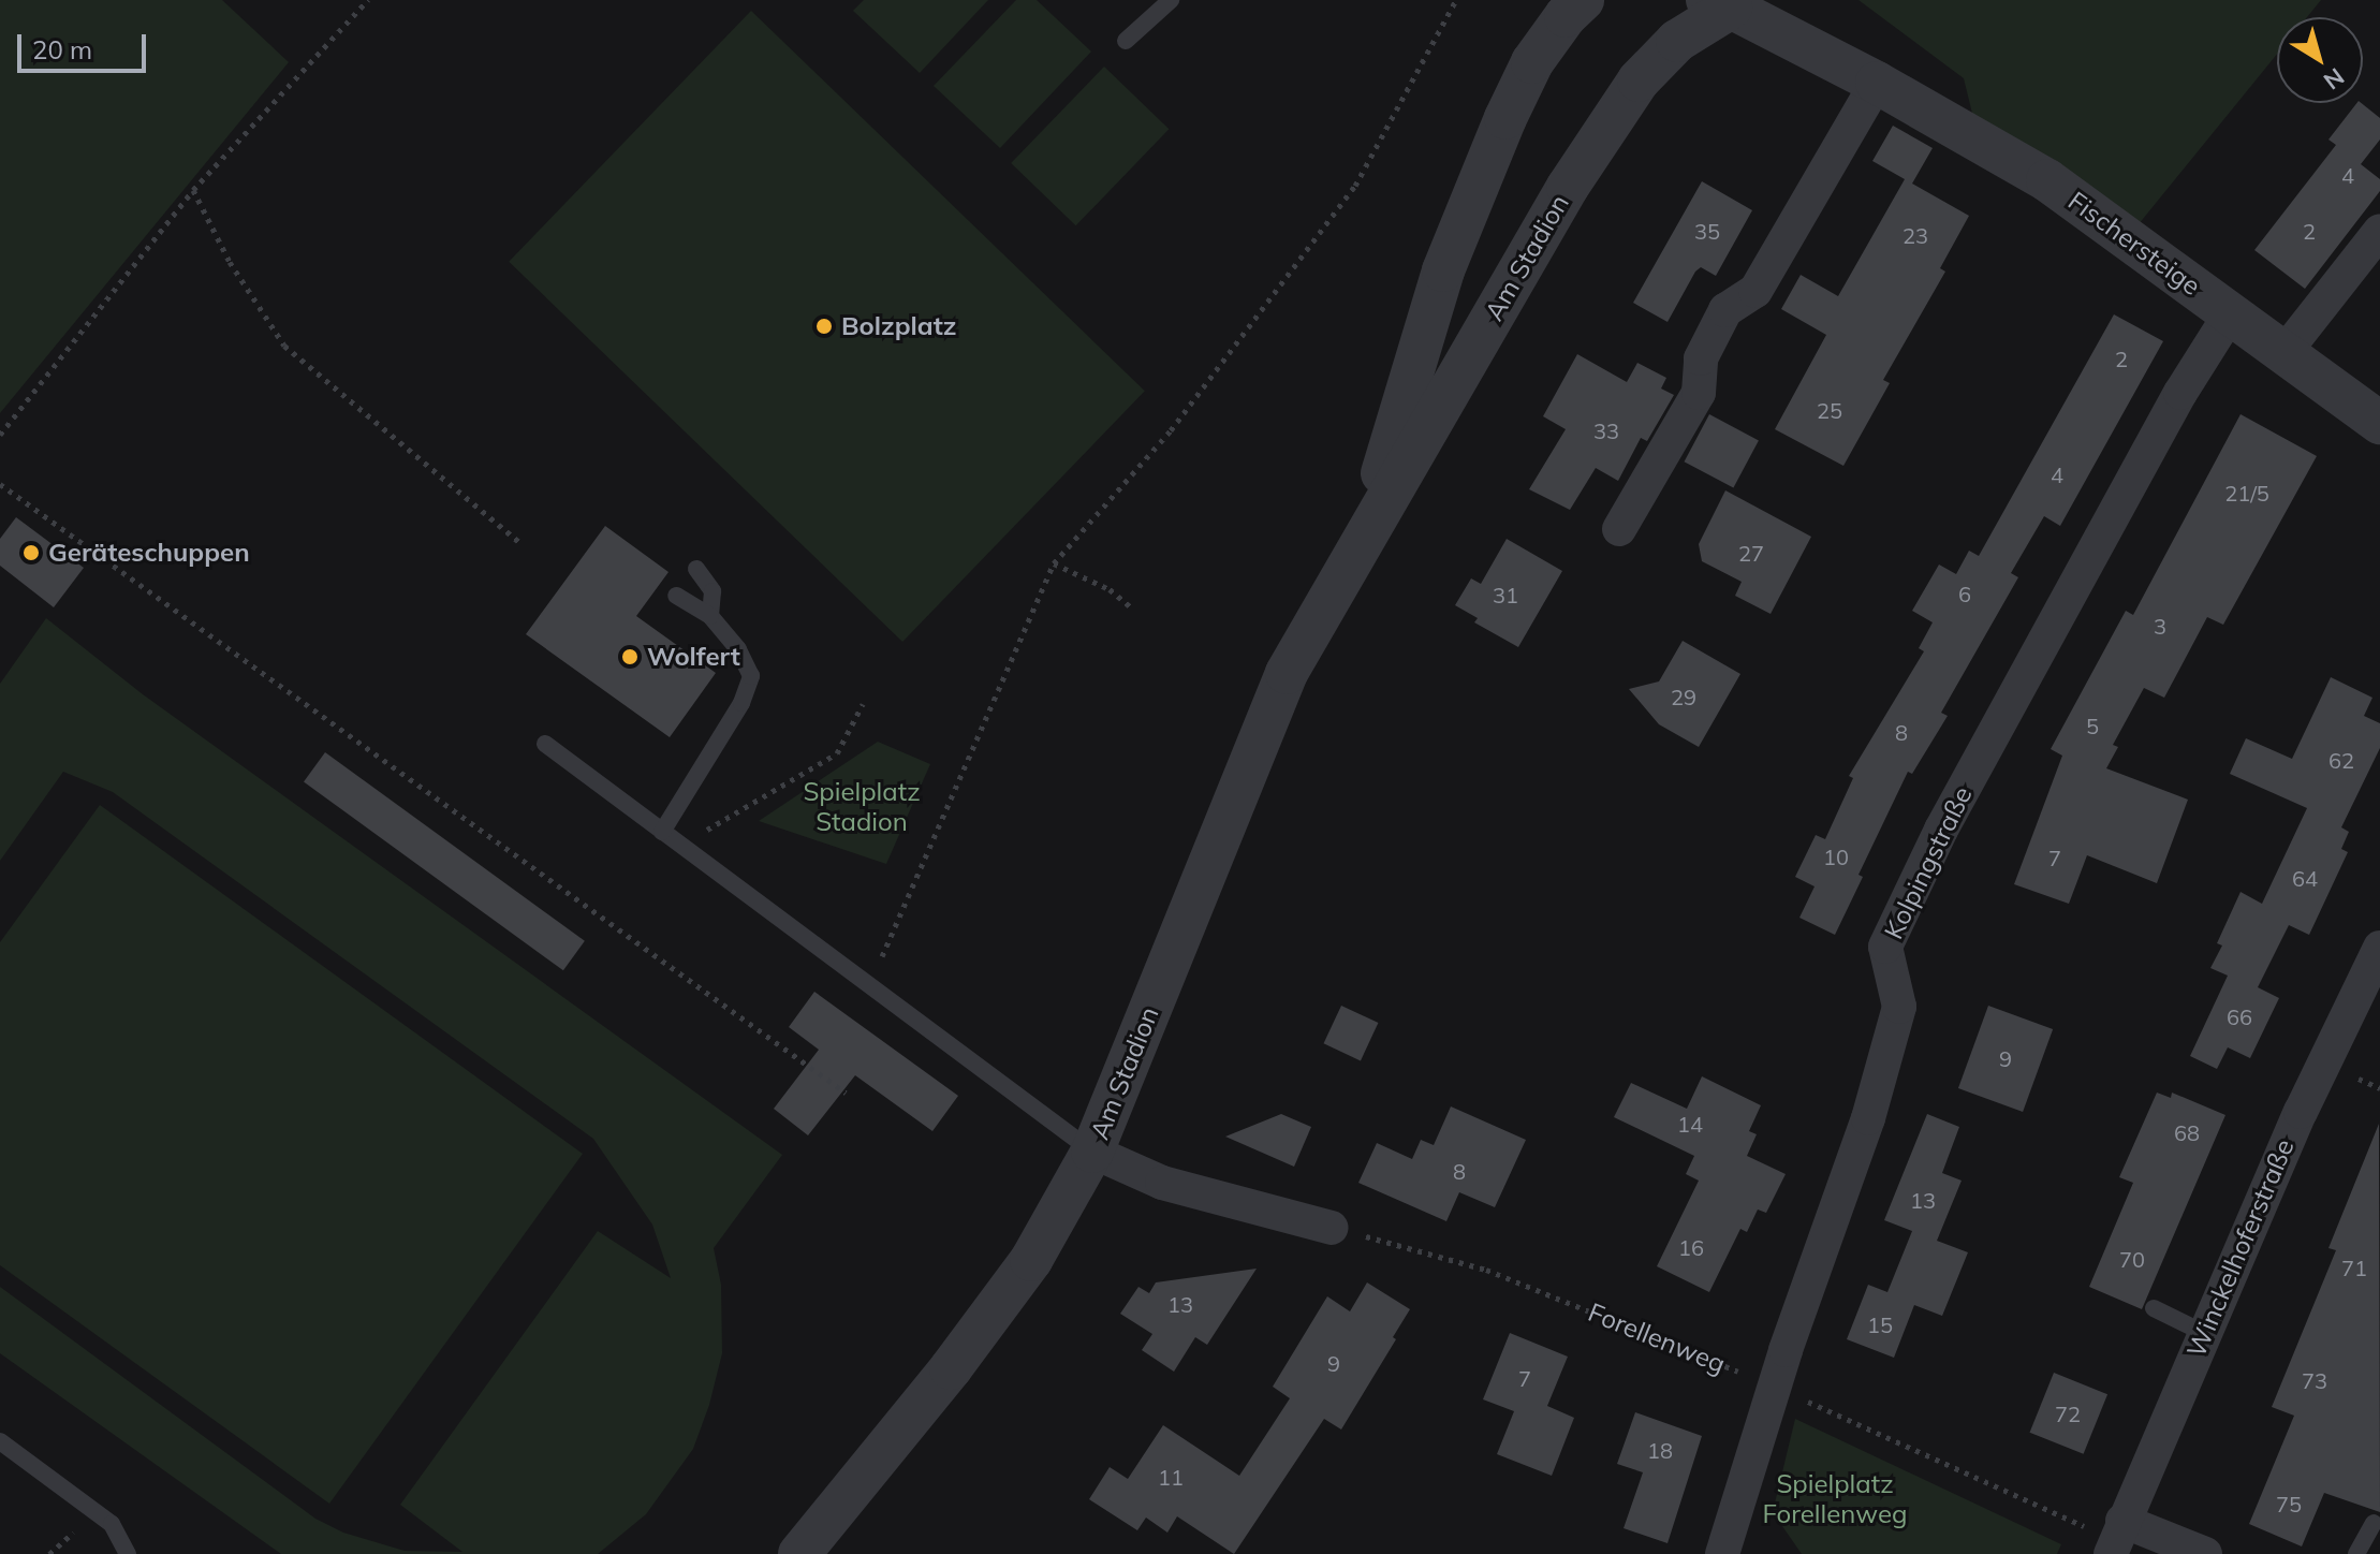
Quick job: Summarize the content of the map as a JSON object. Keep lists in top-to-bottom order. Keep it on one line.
{"streets":{"street":["Fischersteige","Am Stadion","Kolpingstraße","Winckelhoferstraße"],"path":["Forellenweg"]},"crossings":[["Fischersteige","Am Stadion"],["Fischersteige","Kolpingstraße"],["Kolpingstraße","Forellenweg"],["Winckelhoferstraße","Forellenweg"]],"parks":["Spielplatz Stadion","Spielplatz Forellenweg"],"places":["Bolzplatz","Geräteschuppen","Wolfert"],"house_numbers":["4","35","2","23","2","25","33","4","21/5","27","6","31","3","29","5","8","62","10","7","64","66","9","14","68","8","13","16","70","71","13","15","9","7","73","72","18","11","75"],"scale_bar":"20 m","north":"bottom right"}
